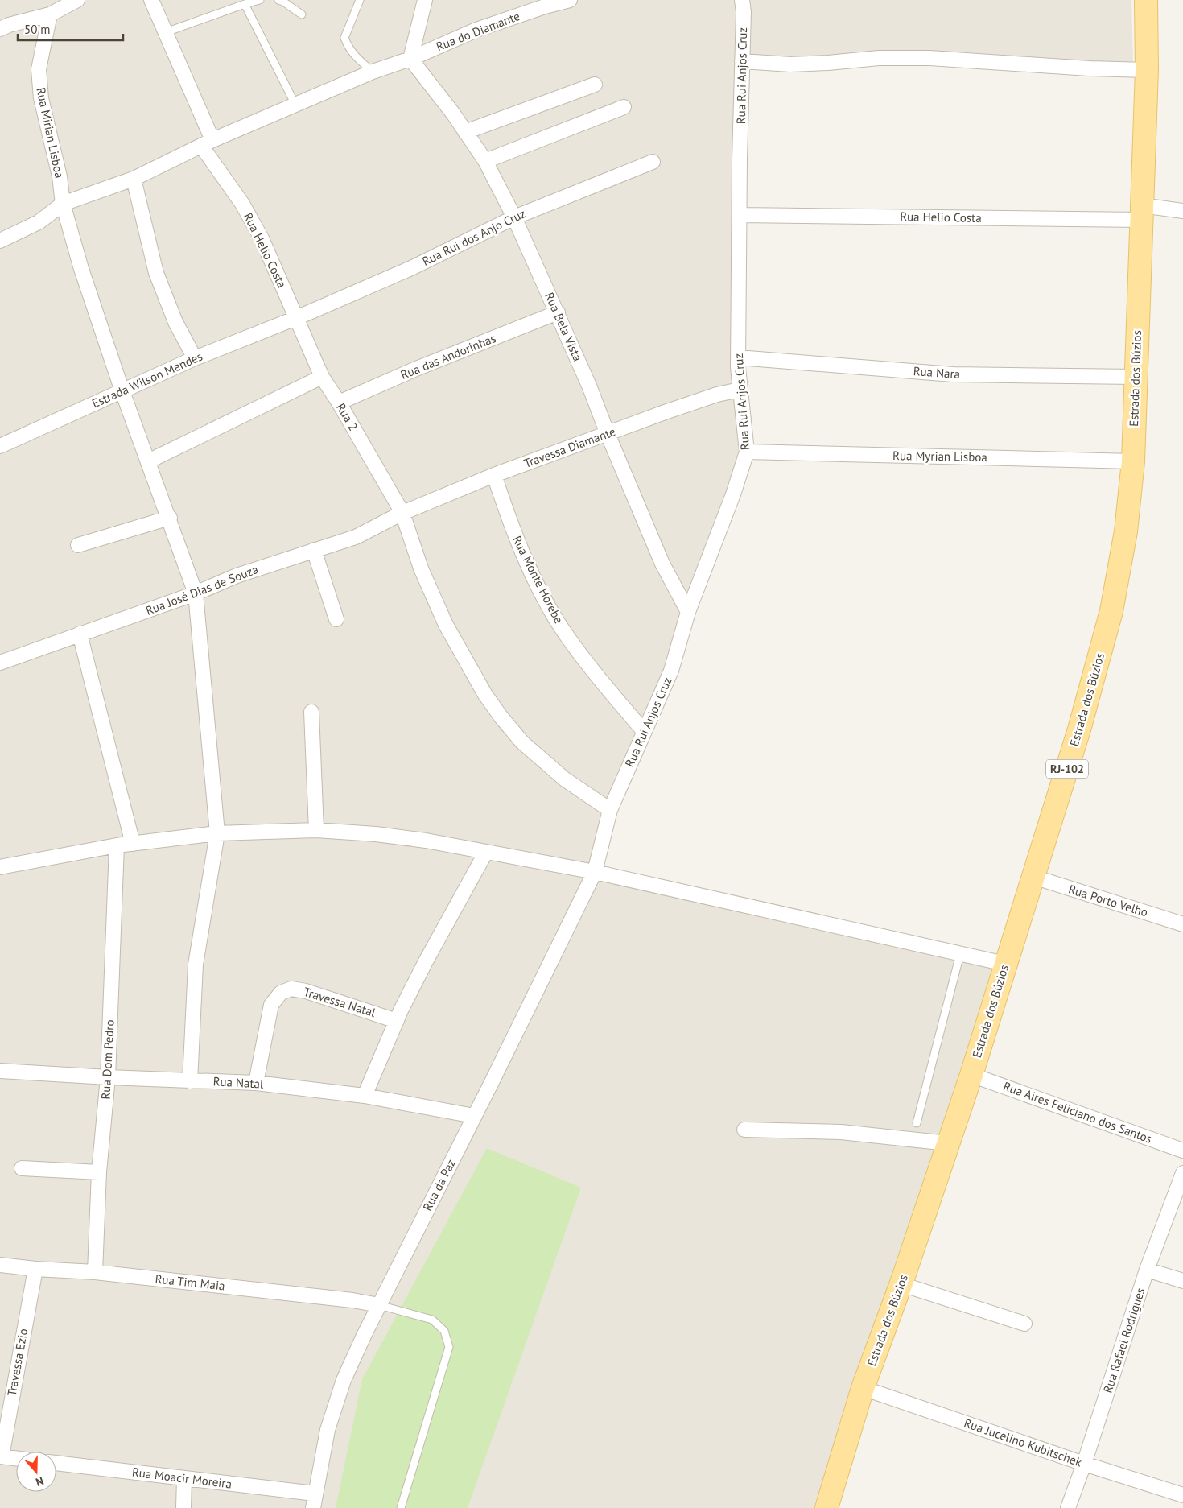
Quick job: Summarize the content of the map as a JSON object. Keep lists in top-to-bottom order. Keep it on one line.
{"streets":{"main road":["Estrada dos Búzios","RJ-102"],"street":["Rua do Diamante","Rua Rui Anjos Cruz","Rua Mirian Lisboa","Rua Helio Costa","Rua Rui dos Anjo Cruz","Rua Bela Vista","Rua das Andorinhas","Rua Nara","Estrada Wilson Mendes","Rua 2","Travessa Diamante","Rua Myrian Lisboa","Rua Monte Horebe","Rua José Dias de Souza","Rua Porto Velho","Travessa Natal","Rua Dom Pedro","Rua Natal","Rua Aires Feliciano dos Santos","Rua da Paz","Rua Tim Maia","Rua Rafael Rodrigues","Travessa Ezio","Rua Jucelino Kubitschek","Rua Moacir Moreira"]},"crossings":[["Rua do Diamante","Rua Helio Costa"],["Rua do Diamante","Rua Bela Vista"],["Rua Rui Anjos Cruz","Rua Helio Costa"],["Rua Rui Anjos Cruz","Rua Bela Vista"],["Rua Rui Anjos Cruz","Rua Nara"],["Rua Rui Anjos Cruz","Rua 2"],["Rua Rui Anjos Cruz","Travessa Diamante"],["Rua Rui Anjos Cruz","Rua Myrian Lisboa"],["Rua Rui Anjos Cruz","Rua Monte Horebe"],["Rua Rui Anjos Cruz","Rua da Paz"],["Rua Mirian Lisboa","Estrada Wilson Mendes"],["Rua Mirian Lisboa","Rua José Dias de Souza"],["Rua Mirian Lisboa","Rua Natal"],["Rua Helio Costa","Rua Rui dos Anjo Cruz"],["Rua Helio Costa","Estrada dos Búzios"],["Rua Helio Costa","Estrada Wilson Mendes"],["Rua Helio Costa","Rua 2"],["Rua Rui dos Anjo Cruz","Rua Bela Vista"],["Rua Rui dos Anjo Cruz","Estrada Wilson Mendes"],["Rua Rui dos Anjo Cruz","Rua 2"],["Rua Bela Vista","Rua das Andorinhas"],["Rua Bela Vista","Travessa Diamante"],["Rua das Andorinhas","Rua 2"],["Rua Nara","Estrada dos Búzios"],["Estrada dos Búzios","Rua Myrian Lisboa"],["Estrada dos Búzios","Rua Porto Velho"],["Estrada dos Búzios","Rua Aires Feliciano dos Santos"],["Estrada dos Búzios","Rua Jucelino Kubitschek"],["Estrada Wilson Mendes","Rua 2"],["Rua 2","Travessa Diamante"],["Rua 2","Rua José Dias de Souza"],["Travessa Diamante","Rua Monte Horebe"],["Travessa Diamante","Rua José Dias de Souza"],["Travessa Natal","Rua Natal"],["Rua Dom Pedro","Rua Natal"],["Rua Dom Pedro","Rua Tim Maia"],["Rua Natal","Rua da Paz"],["Rua da Paz","Rua Tim Maia"],["Rua da Paz","Rua Moacir Moreira"],["Rua Tim Maia","Travessa Ezio"],["Rua Rafael Rodrigues","Rua Jucelino Kubitschek"]],"scale_bar":"50 m","north":"bottom"}
